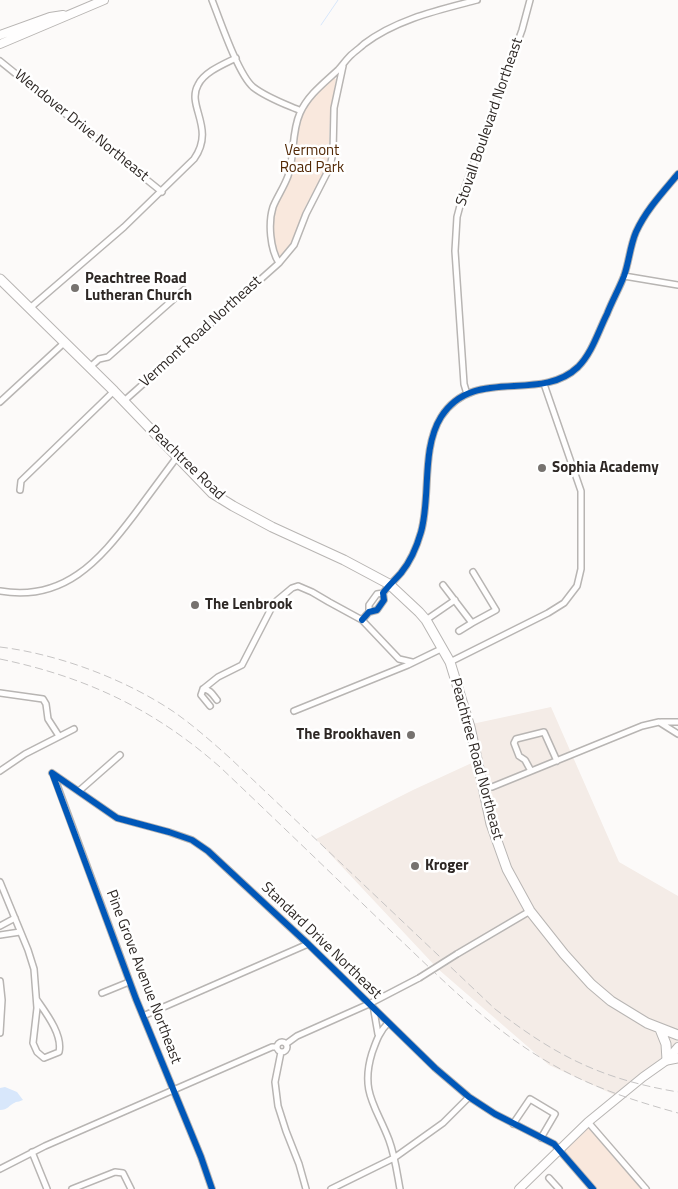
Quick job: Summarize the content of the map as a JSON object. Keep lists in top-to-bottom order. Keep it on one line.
{"streets":{"highway":["Peachtree Road","Peachtree Road Northeast"],"street":["Stovall Boulevard Northeast","Wendover Drive Northeast","Vermont Road Northeast","Standard Drive Northeast","Pine Grove Avenue Northeast"]},"crossings":[["Vermont Road Northeast","Peachtree Road"],["Peachtree Road","Peachtree Road Northeast"],["Standard Drive Northeast","Pine Grove Avenue Northeast"]],"parks":["Vermont Road Park"],"places":["Peachtree Road Lutheran Church","Sophia Academy","The Lenbrook","The Brookhaven","Kroger"]}
